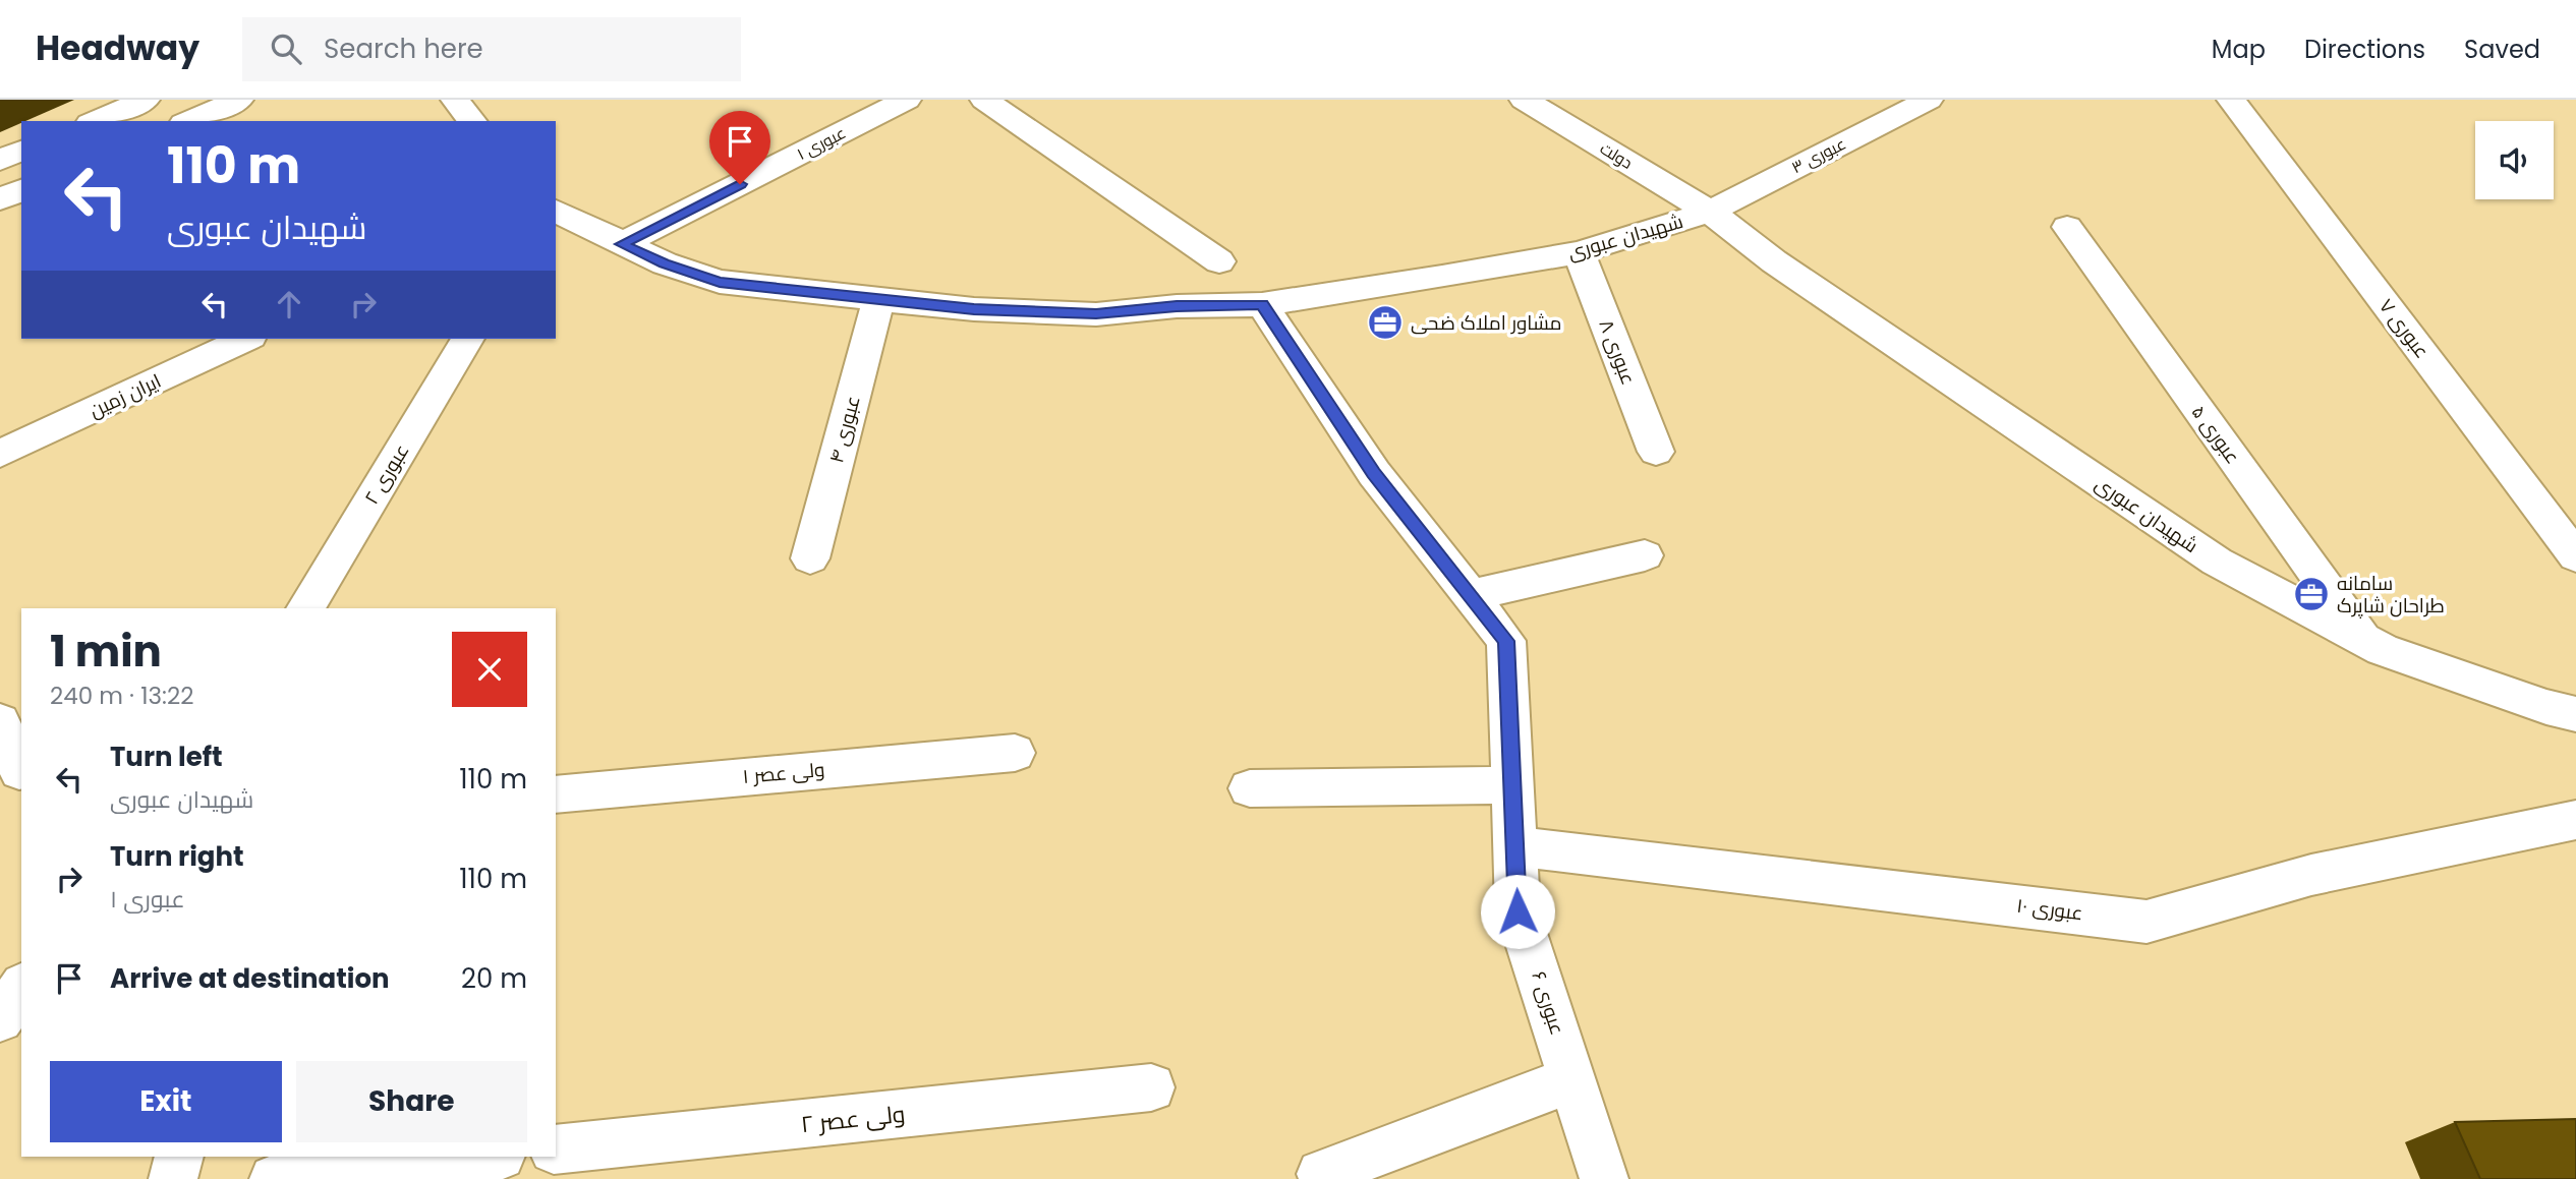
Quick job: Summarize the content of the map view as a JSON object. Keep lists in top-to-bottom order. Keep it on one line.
{"streets":{"street":["عبوری ۱","دولت","عبوری ۳","شهیدان عبوری","عبوری ۷","عبوری ۸","ایران زمین","عبوری ۴","عبوری ۵","عبوری ۲","ولی عصر ۱","عبوری ۱۰","عبوری ۶","ولی عصر ۲"]},"crossings":[["عبوری ۱","شهیدان عبوری"],["دولت","عبوری ۳"],["دولت","شهیدان عبوری"],["عبوری ۳","شهیدان عبوری"],["شهیدان عبوری","عبوری ۸"],["شهیدان عبوری","عبوری ۴"],["شهیدان عبوری","عبوری ۵"],["شهیدان عبوری","عبوری ۶"],["عبوری ۱۰","عبوری ۶"]],"places":{"office":["مشاور املاک ضحی","سامانه طراحان شاپرک"]},"page":{"header":"Headway","search":"Search here","nav":["Map","Directions","Saved"],"turn":["110 m","شهیدان عبوری"],"heading":["1 min","240 m · 13:22"],"list":[{"name":"Turn left","note":"شهیدان عبوری","value":"110 m"},{"name":"Turn right","note":"عبوری ۱","value":"110 m"},{"name":"Arrive at destination","value":"20 m"}],"buttons":["Exit","Share"]}}
